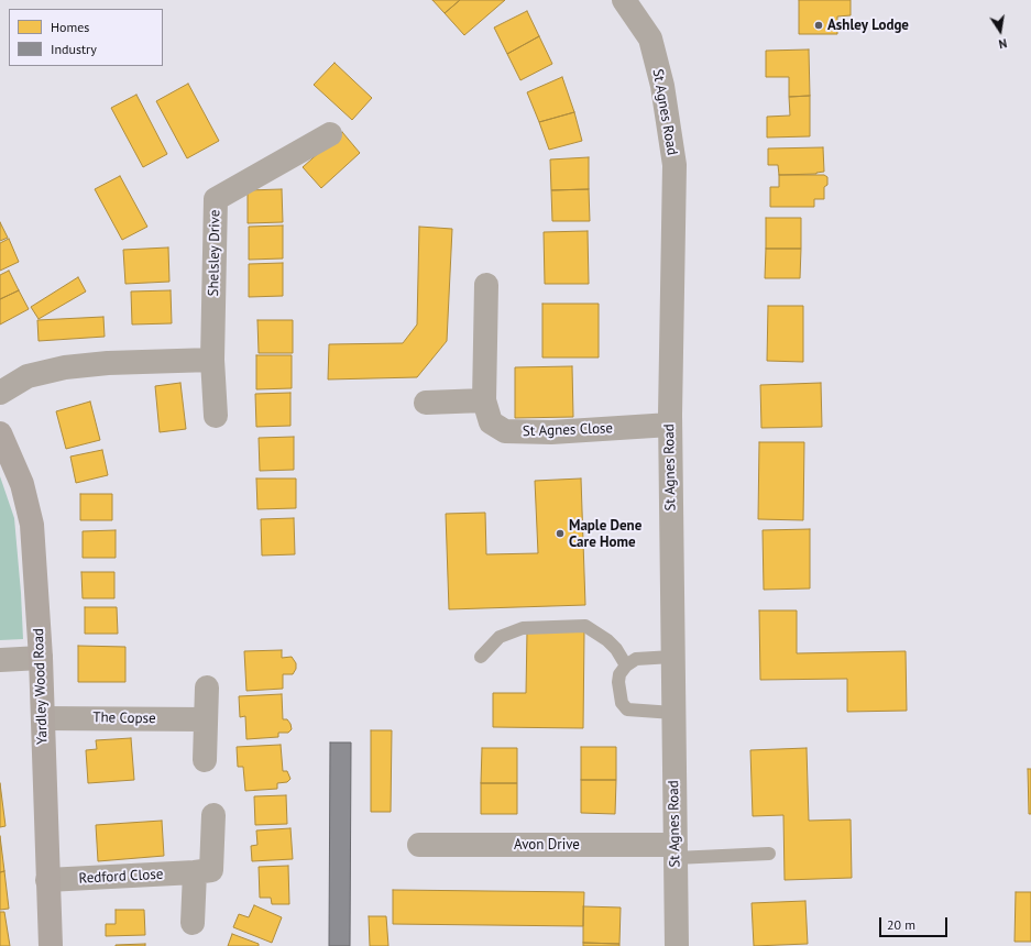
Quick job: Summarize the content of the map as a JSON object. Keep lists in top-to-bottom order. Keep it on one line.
{"streets":{"street":["St Agnes Road","Shelsley Drive","St Agnes Close","Yardley Wood Road","The Copse","Avon Drive","Redford Close"]},"crossings":[["St Agnes Road","St Agnes Close"],["St Agnes Road","Avon Drive"],["Yardley Wood Road","The Copse"],["Yardley Wood Road","Redford Close"]],"places":["Ashley Lodge","Maple Dene Care Home"],"legend":["Homes","Industry"],"scale_bar":"20 m","north":"bottom"}
